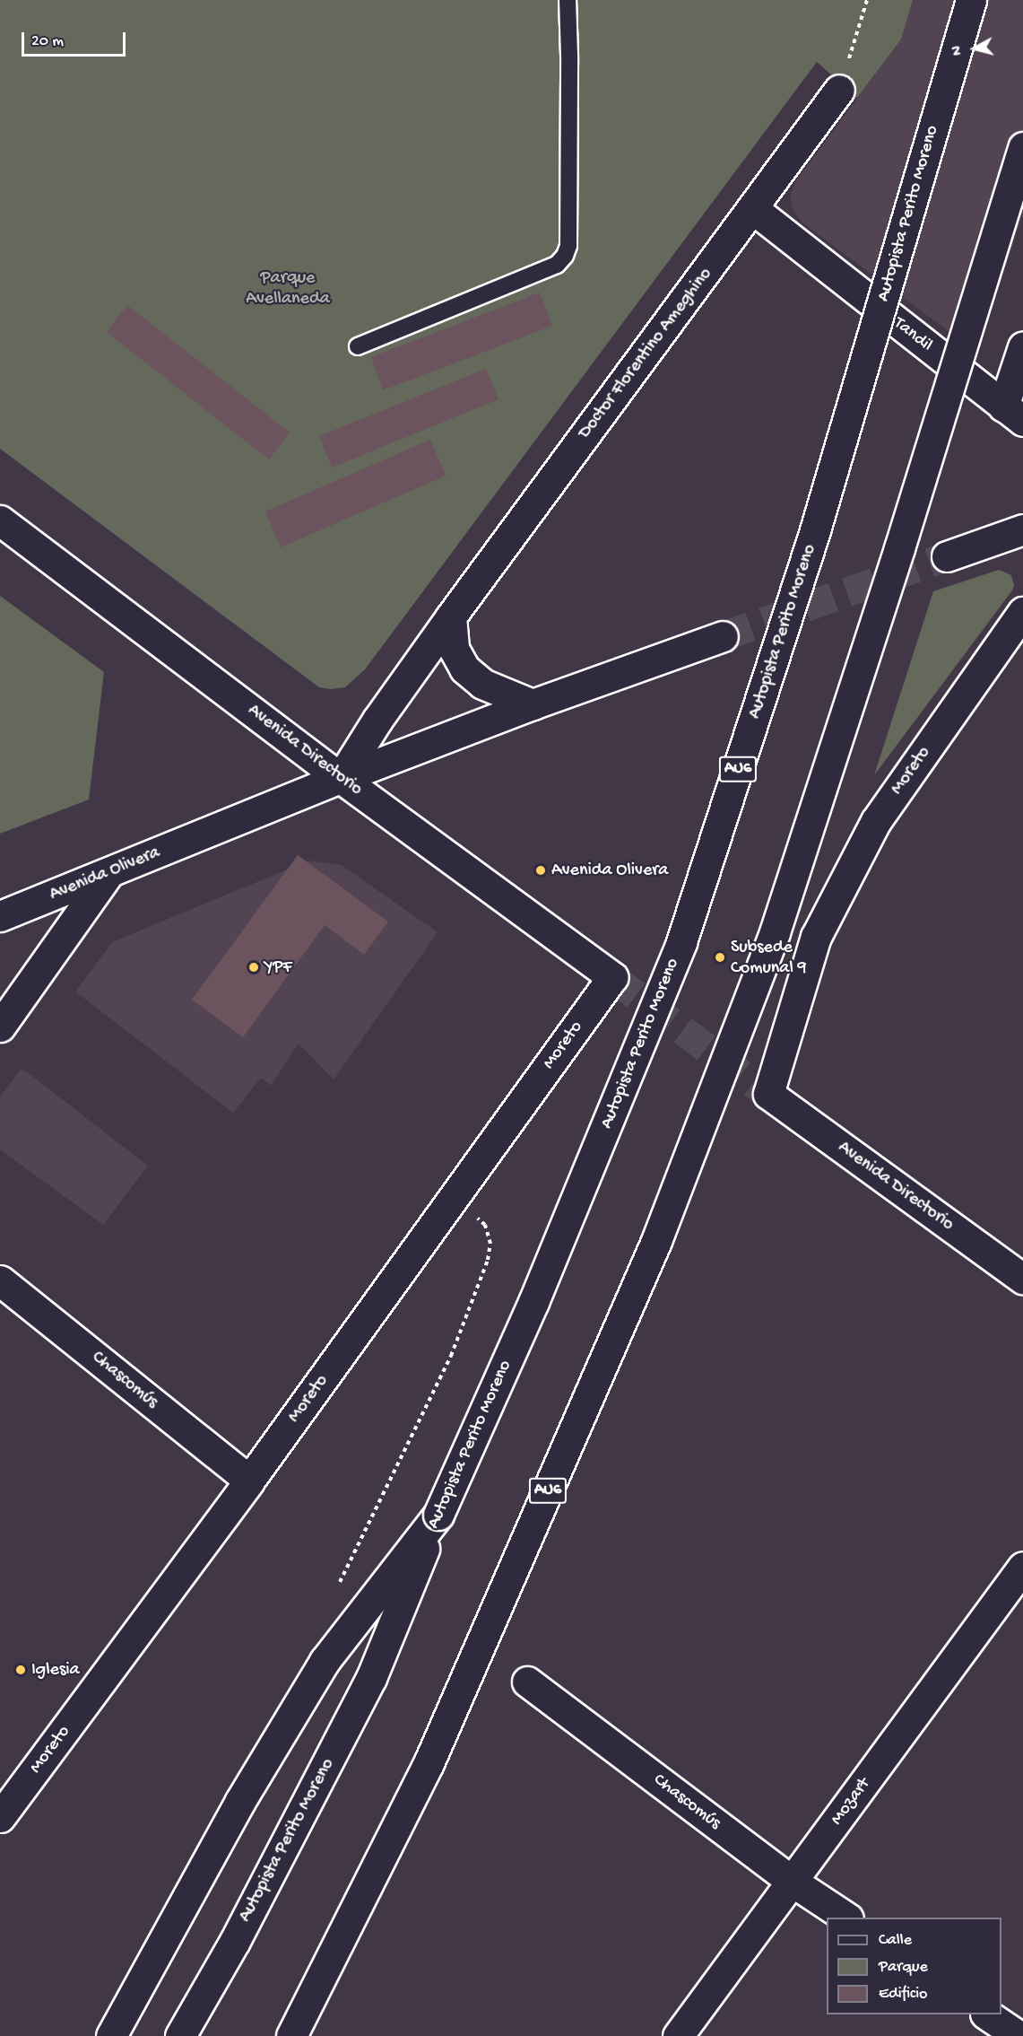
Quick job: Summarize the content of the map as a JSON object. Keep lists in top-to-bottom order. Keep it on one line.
{"streets":{"main road":["Autopista Perito Moreno","Tandil","Doctor Florentino Ameghino","Avenida Directorio","AU6","Moreto","Avenida Olivera","Chascomús","Mozart"]},"crossings":[["Tandil","Doctor Florentino Ameghino"],["Doctor Florentino Ameghino","Avenida Directorio"],["Doctor Florentino Ameghino","Avenida Olivera"],["Avenida Directorio","Moreto"],["Avenida Directorio","Avenida Olivera"],["Moreto","Chascomús"],["Chascomús","Mozart"]],"parks":["Parque Avellaneda"],"places":["Avenida Olivera","Subsede Comunal 9","YPF","Iglesia"],"legend":["Calle","Parque","Edificio"],"scale_bar":"20 m","north":"left"}
